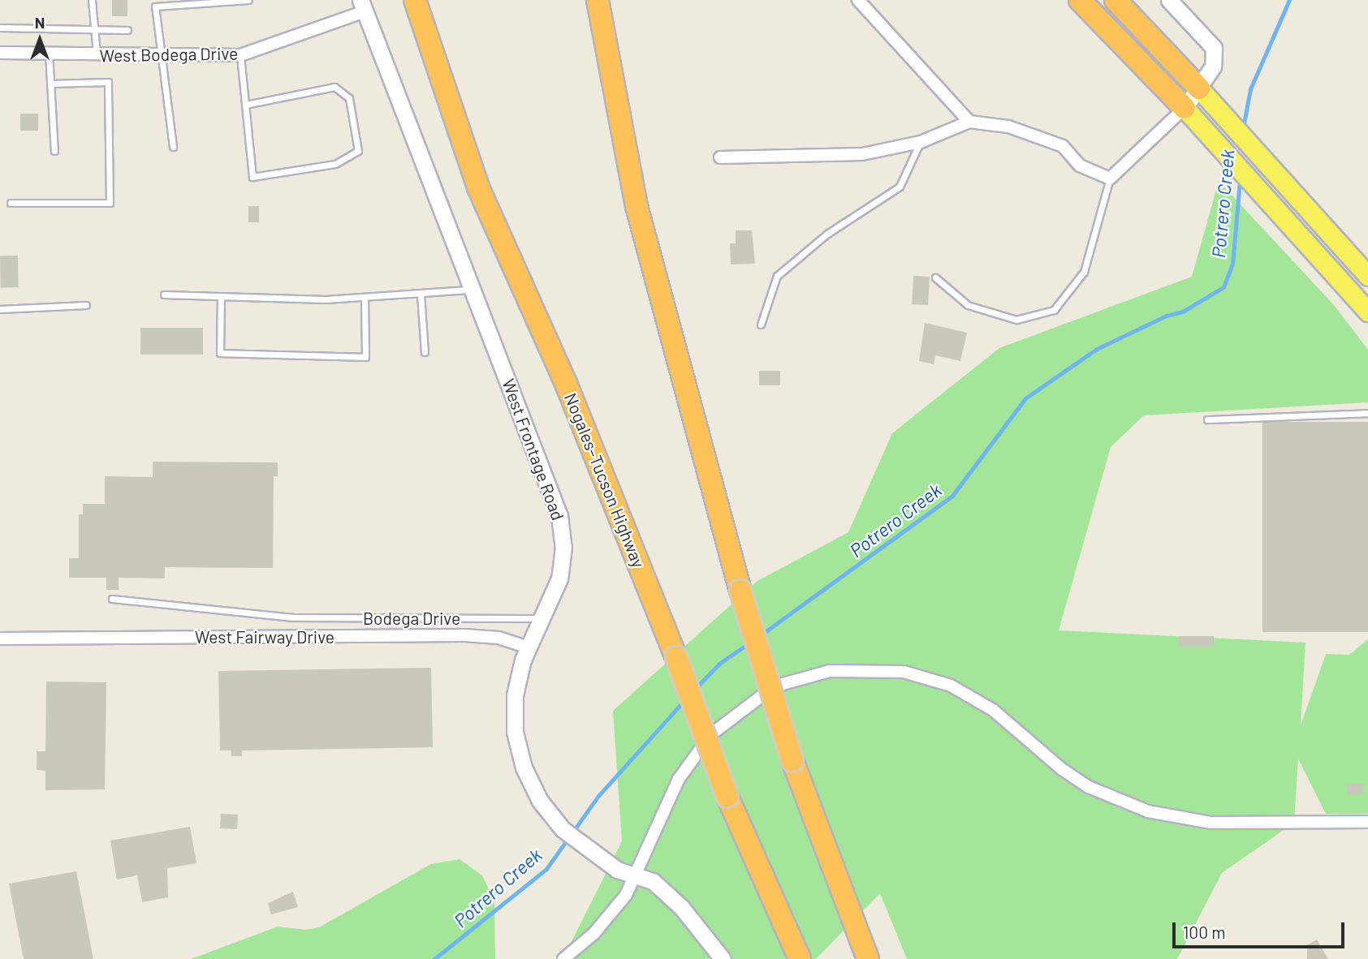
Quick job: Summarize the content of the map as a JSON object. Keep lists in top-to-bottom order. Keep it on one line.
{"streets":{"highway":["Nogales–Tucson Highway"],"street":["West Bodega Drive","West Frontage Road","West Fairway Drive"],"lane":["Bodega Drive"]},"crossings":[["West Bodega Drive","West Frontage Road"],["West Frontage Road","Bodega Drive"],["West Frontage Road","West Fairway Drive"]],"water":["Potrero Creek"],"scale_bar":"100 m","north":"top"}
